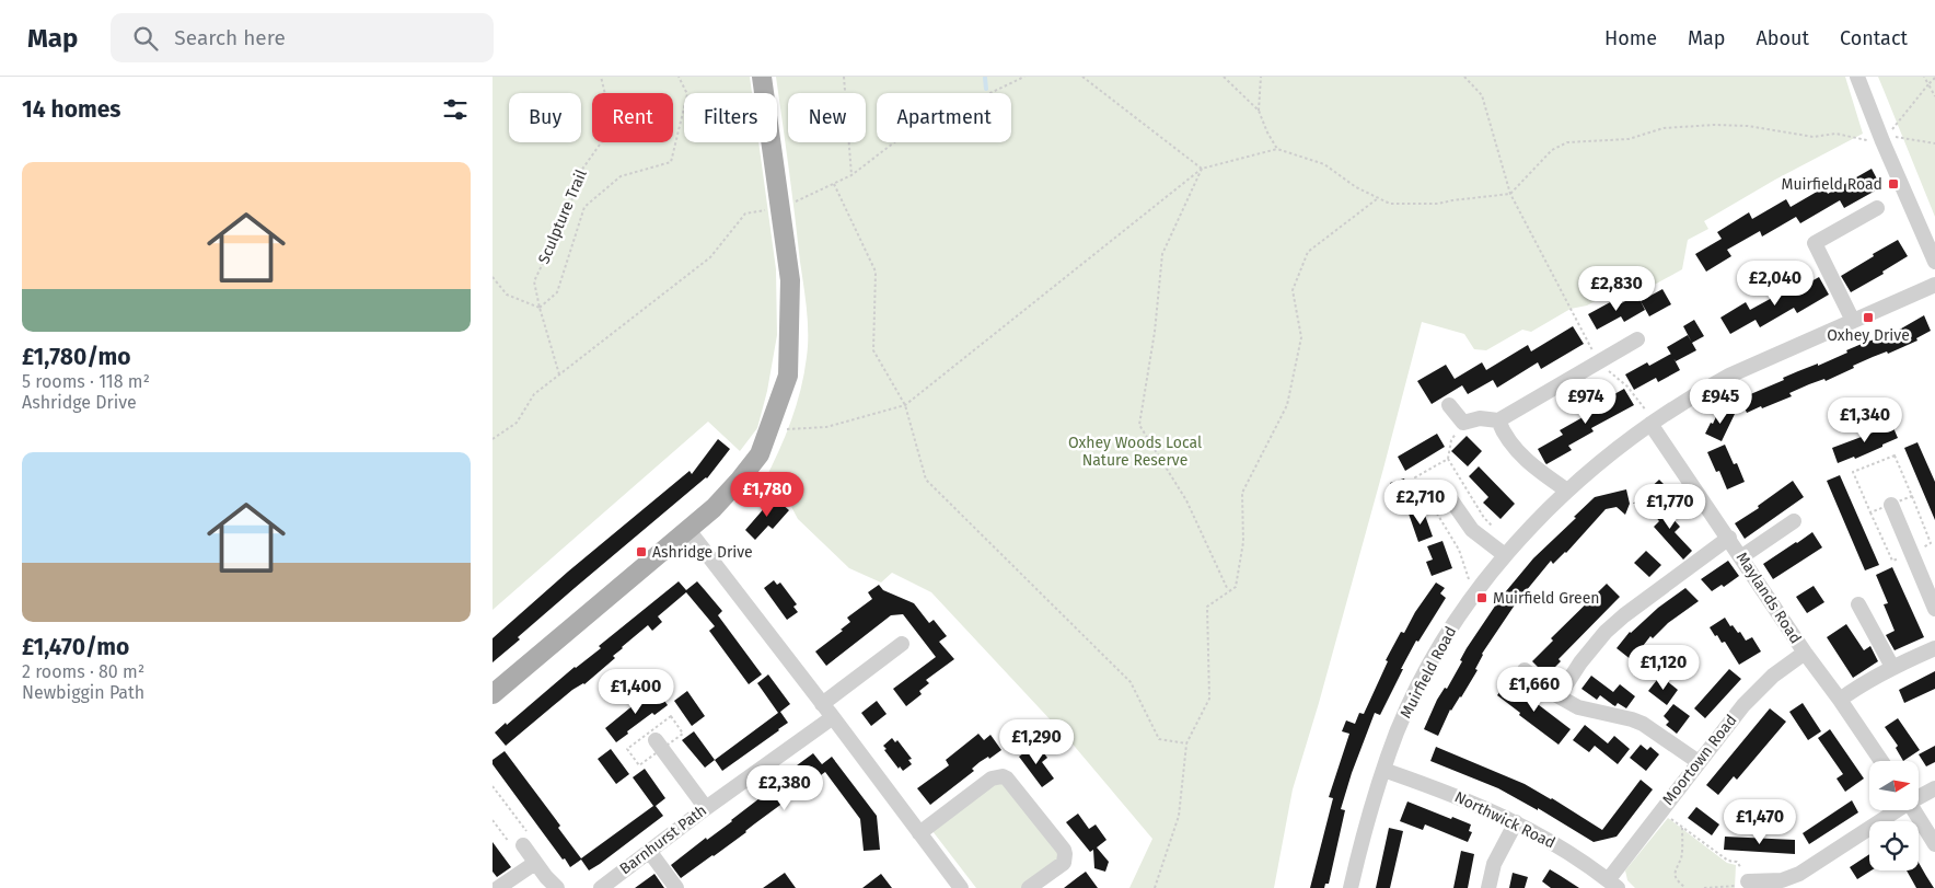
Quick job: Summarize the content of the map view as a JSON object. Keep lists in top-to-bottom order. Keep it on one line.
{"streets":{"street":["Maylands Road","Muirfield Road","Moortown Road","Northwick Road","Barnhurst Path"],"path":["Sculpture Trail"]},"crossings":[["Maylands Road","Muirfield Road"],["Maylands Road","Moortown Road"],["Muirfield Road","Northwick Road"],["Moortown Road","Northwick Road"]],"parks":["Oxhey Woods Local Nature Reserve"],"places":{"transit":["Muirfield Road","Oxhey Drive","Ashridge Drive","Muirfield Green"]},"north":"right","page":{"header":"Map","search":"Search here","nav":["Home","Map","About","Contact"],"heading":"14 homes","chip":["Buy","Rent","Filters","New","Apartment"],"list":[{"name":"£1,780/mo","note":"5 rooms · 118 m² · Ashridge Drive"},{"name":"£1,470/mo","note":"2 rooms · 80 m² · Newbiggin Path"}],"price":["£2,040","£2,830","£974","£945","£1,340","£1,780","£2,710","£1,770","£1,120","£1,660","£1,400","£1,290","£2,380","£1,470"]}}
